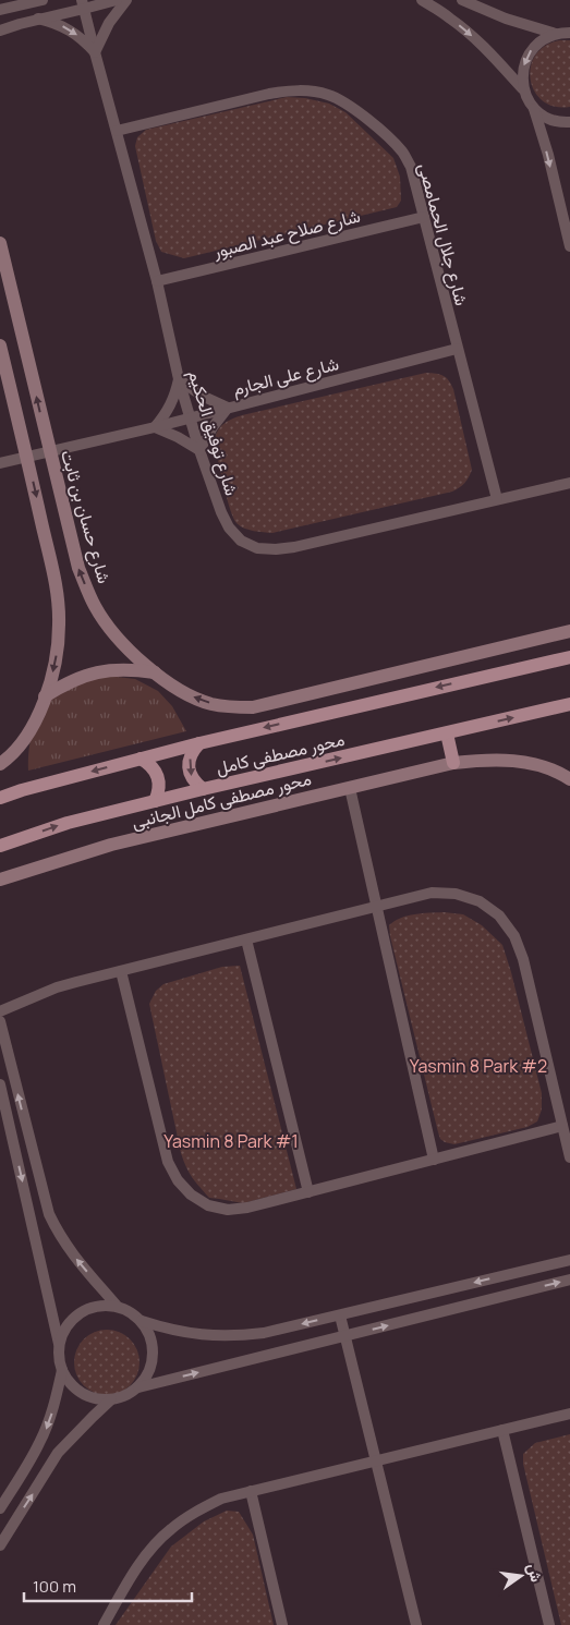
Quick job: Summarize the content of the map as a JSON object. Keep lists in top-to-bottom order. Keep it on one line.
{"streets":{"main road":["محور مصطفى كامل"],"street":["شارع صلاح عبد الصبور","شارع جلال الحمامصى","شارع على الجارم","شارع توفيق الحكيم","شارع حسان بن ثابت","محور مصطفى كامل الجانبى"]},"crossings":[["شارع صلاح عبد الصبور","شارع جلال الحمامصى"],["شارع صلاح عبد الصبور","شارع توفيق الحكيم"],["شارع جلال الحمامصى","شارع على الجارم"],["شارع جلال الحمامصى","شارع توفيق الحكيم"],["شارع على الجارم","شارع توفيق الحكيم"],["شارع على الجارم","شارع حسان بن ثابت"]],"parks":["Yasmin 8 Park #2","Yasmin 8 Park #1"],"scale_bar":"100 m","north":"right"}
